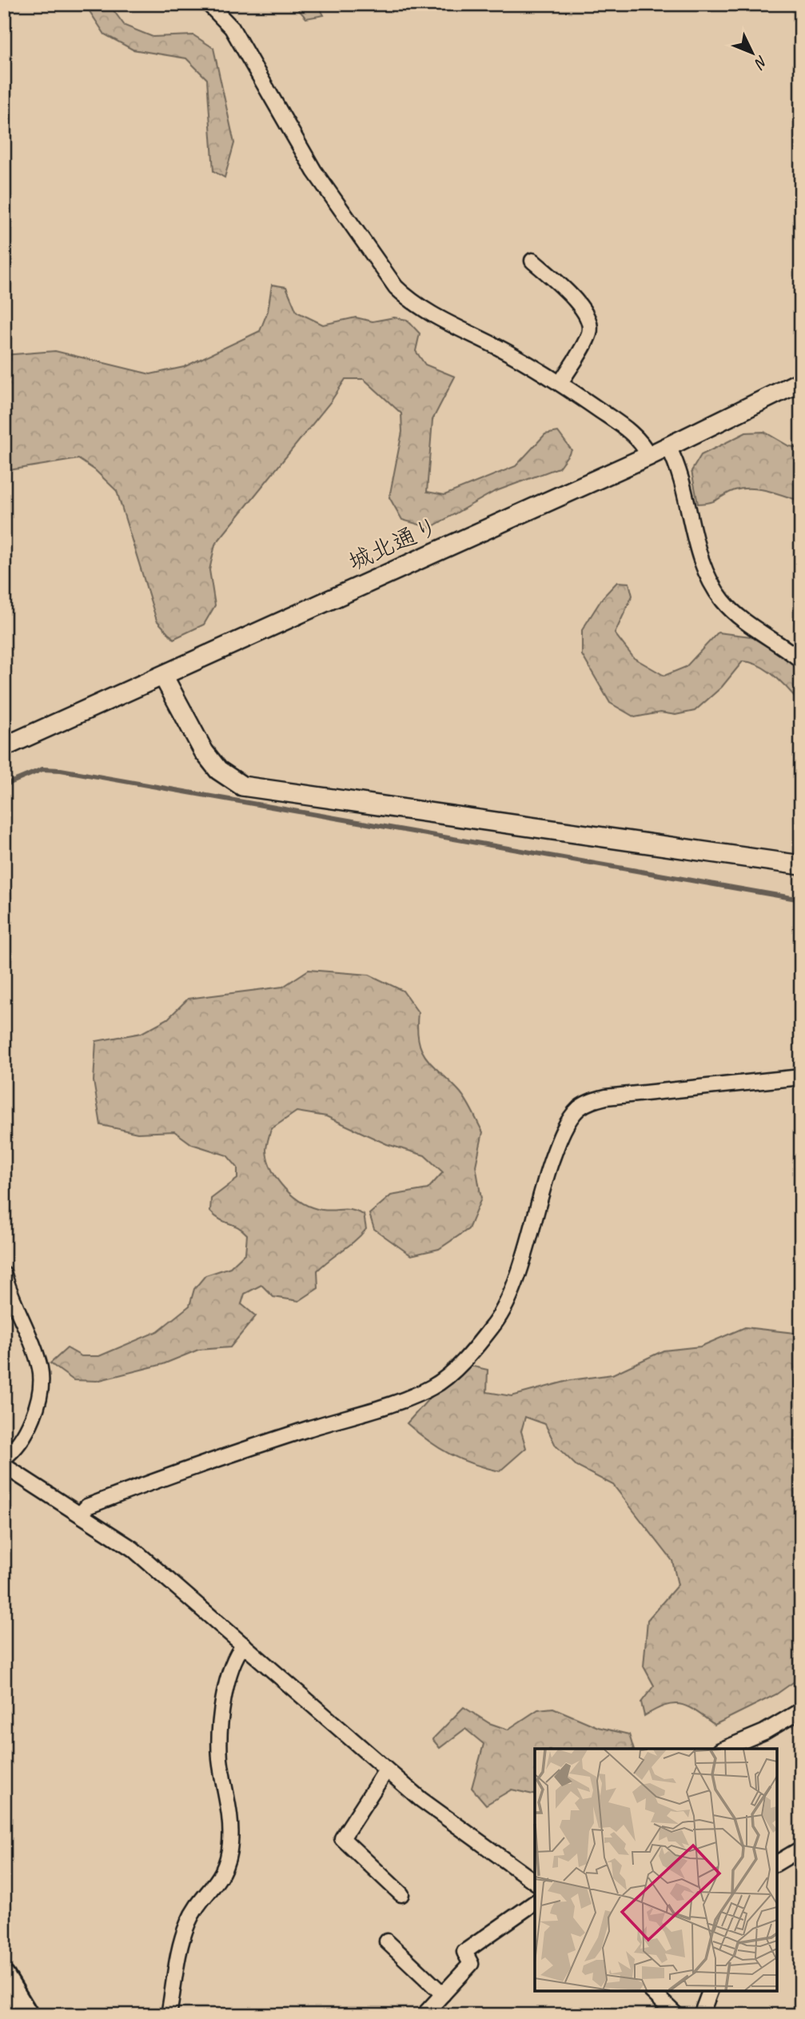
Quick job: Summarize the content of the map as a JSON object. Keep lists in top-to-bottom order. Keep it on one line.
{"streets":{"street":["城北通り"]},"north":"bottom right"}
